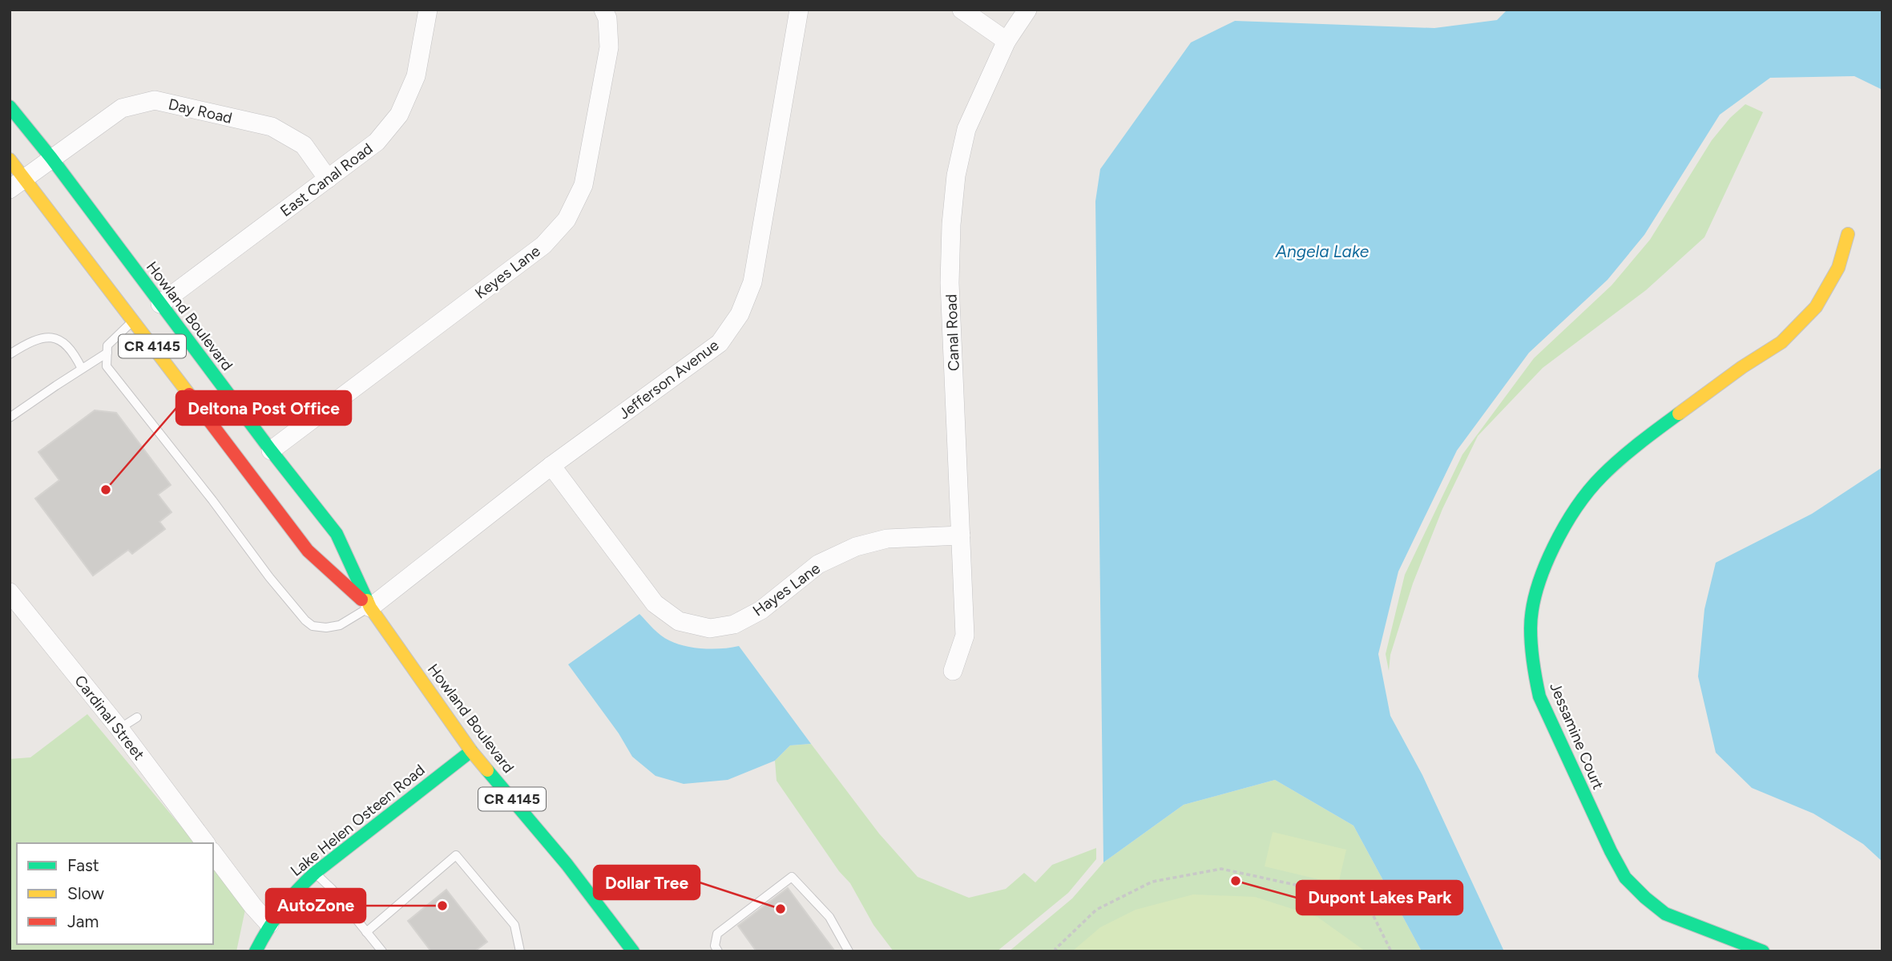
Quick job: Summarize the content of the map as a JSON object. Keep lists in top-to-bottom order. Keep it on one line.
{"streets":{"main road":["Howland Boulevard","CR 4145","Jessamine Court","Lake Helen Osteen Road"],"street":["Day Road","East Canal Road","Keyes Lane","Canal Road","Jefferson Avenue","Hayes Lane","Cardinal Street"]},"crossings":[["Day Road","East Canal Road"],["Day Road","Howland Boulevard"],["East Canal Road","Howland Boulevard"],["Keyes Lane","Howland Boulevard"],["Howland Boulevard","Jefferson Avenue"],["Howland Boulevard","Lake Helen Osteen Road"],["Canal Road","Hayes Lane"],["Jefferson Avenue","Hayes Lane"]],"water":["Angela Lake"],"places":["Deltona Post Office","Dupont Lakes Park","AutoZone","Dollar Tree"],"legend":["Fast","Slow","Jam"]}
